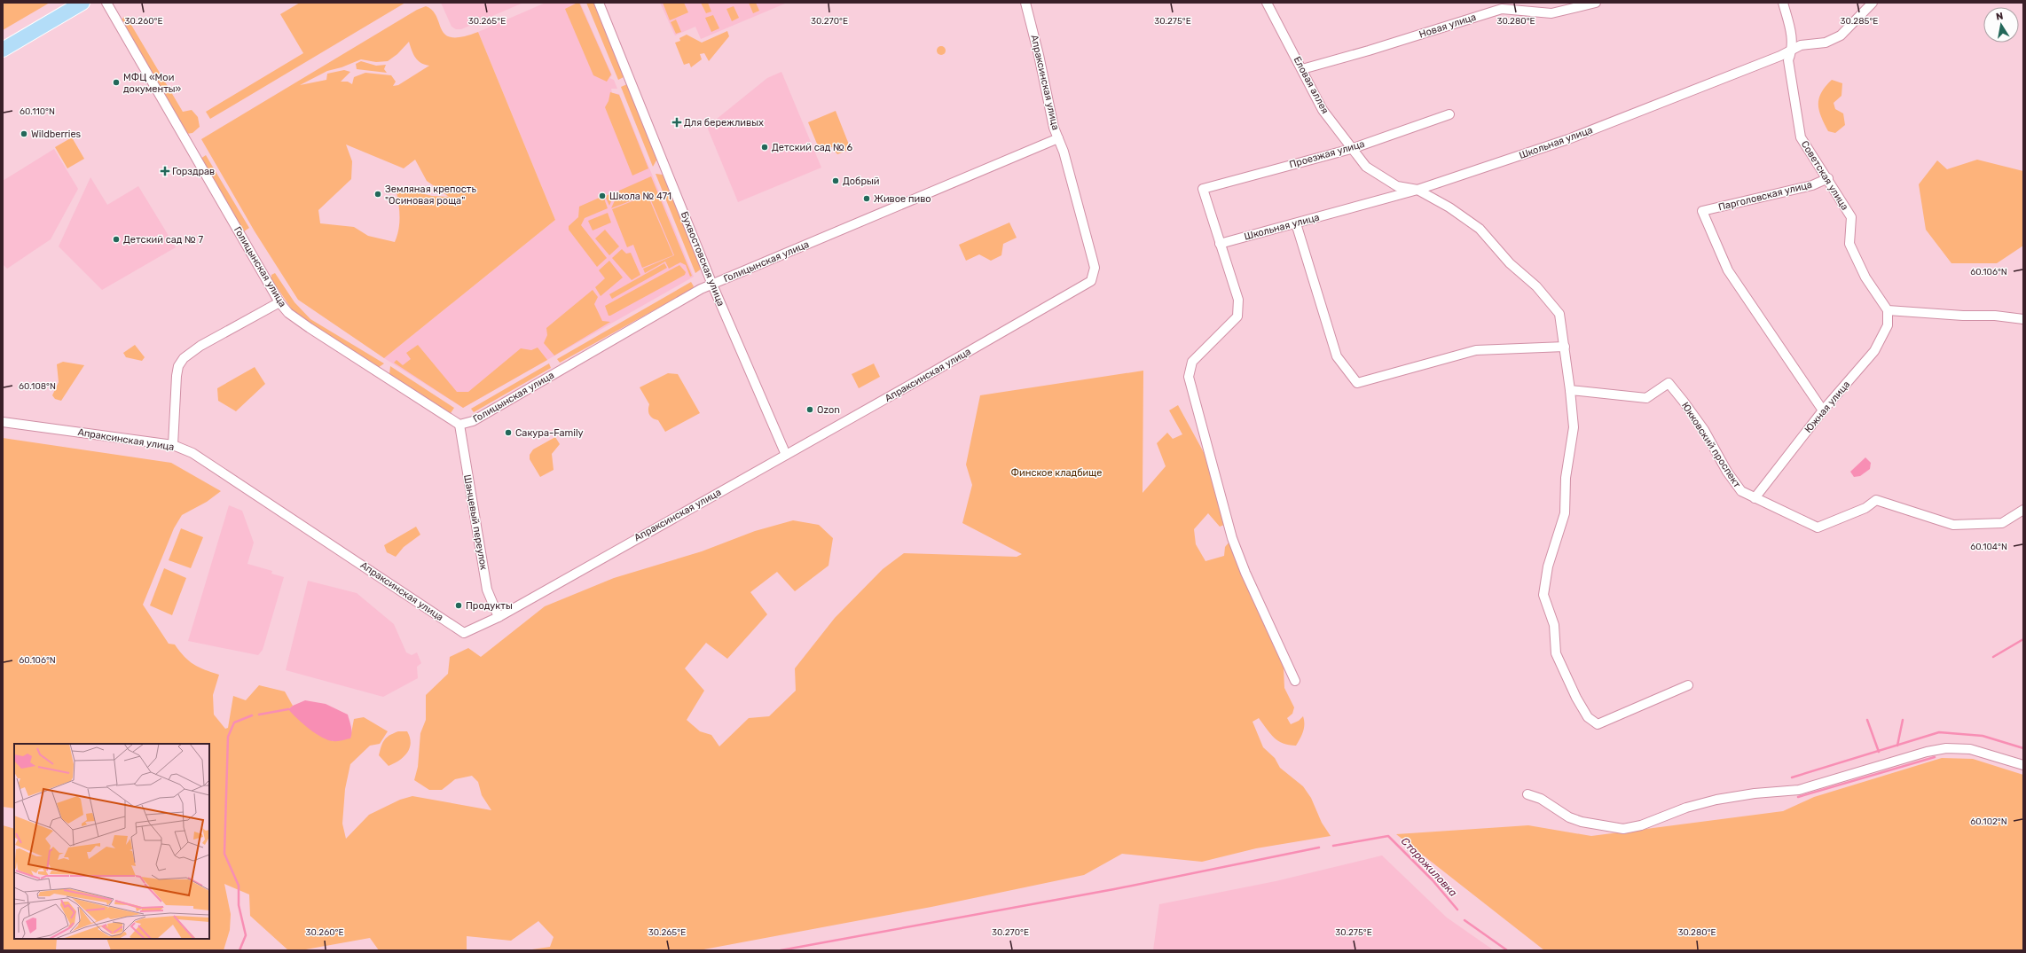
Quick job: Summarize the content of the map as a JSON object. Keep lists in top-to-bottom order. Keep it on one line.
{"streets":{"street":["Новая улица","Апраксинская улица","Еловая аллея","Школьная улица","Проезжая улица","Советская улица","Парголовская улица","Бухвостовская улица","Голицынская улица","Южная улица","Юкковский проспект","Шанцевый переулок"]},"crossings":[["Новая улица","Еловая аллея"],["Апраксинская улица","Бухвостовская улица"],["Апраксинская улица","Голицынская улица"],["Апраксинская улица","Шанцевый переулок"],["Еловая аллея","Школьная улица"],["Еловая аллея","Проезжая улица"],["Школьная улица","Проезжая улица"],["Школьная улица","Советская улица"],["Советская улица","Парголовская улица"],["Советская улица","Южная улица"],["Парголовская улица","Южная улица"],["Бухвостовская улица","Голицынская улица"],["Голицынская улица","Шанцевый переулок"],["Южная улица","Юкковский проспект"]],"water":["Старожиловка"],"parks":["Финское кладбище"],"places":{"other":["МФЦ «Мои документы»","Wildberries","Детский сад № 6","Добрый","Земляная крепость \"Осиновая роща\"","Школа № 471","Живое пиво","Детский сад № 7","Ozon","Сакура-Family","Продукты"],"health":["Для бережливых","Горздрав"]},"north":"top","coordinates":["30.260°E","30.265°E","30.270°E","30.275°E","30.280°E","30.285°E","60.110°N","60.106°N","60.108°N","60.104°N","60.102°N"]}
